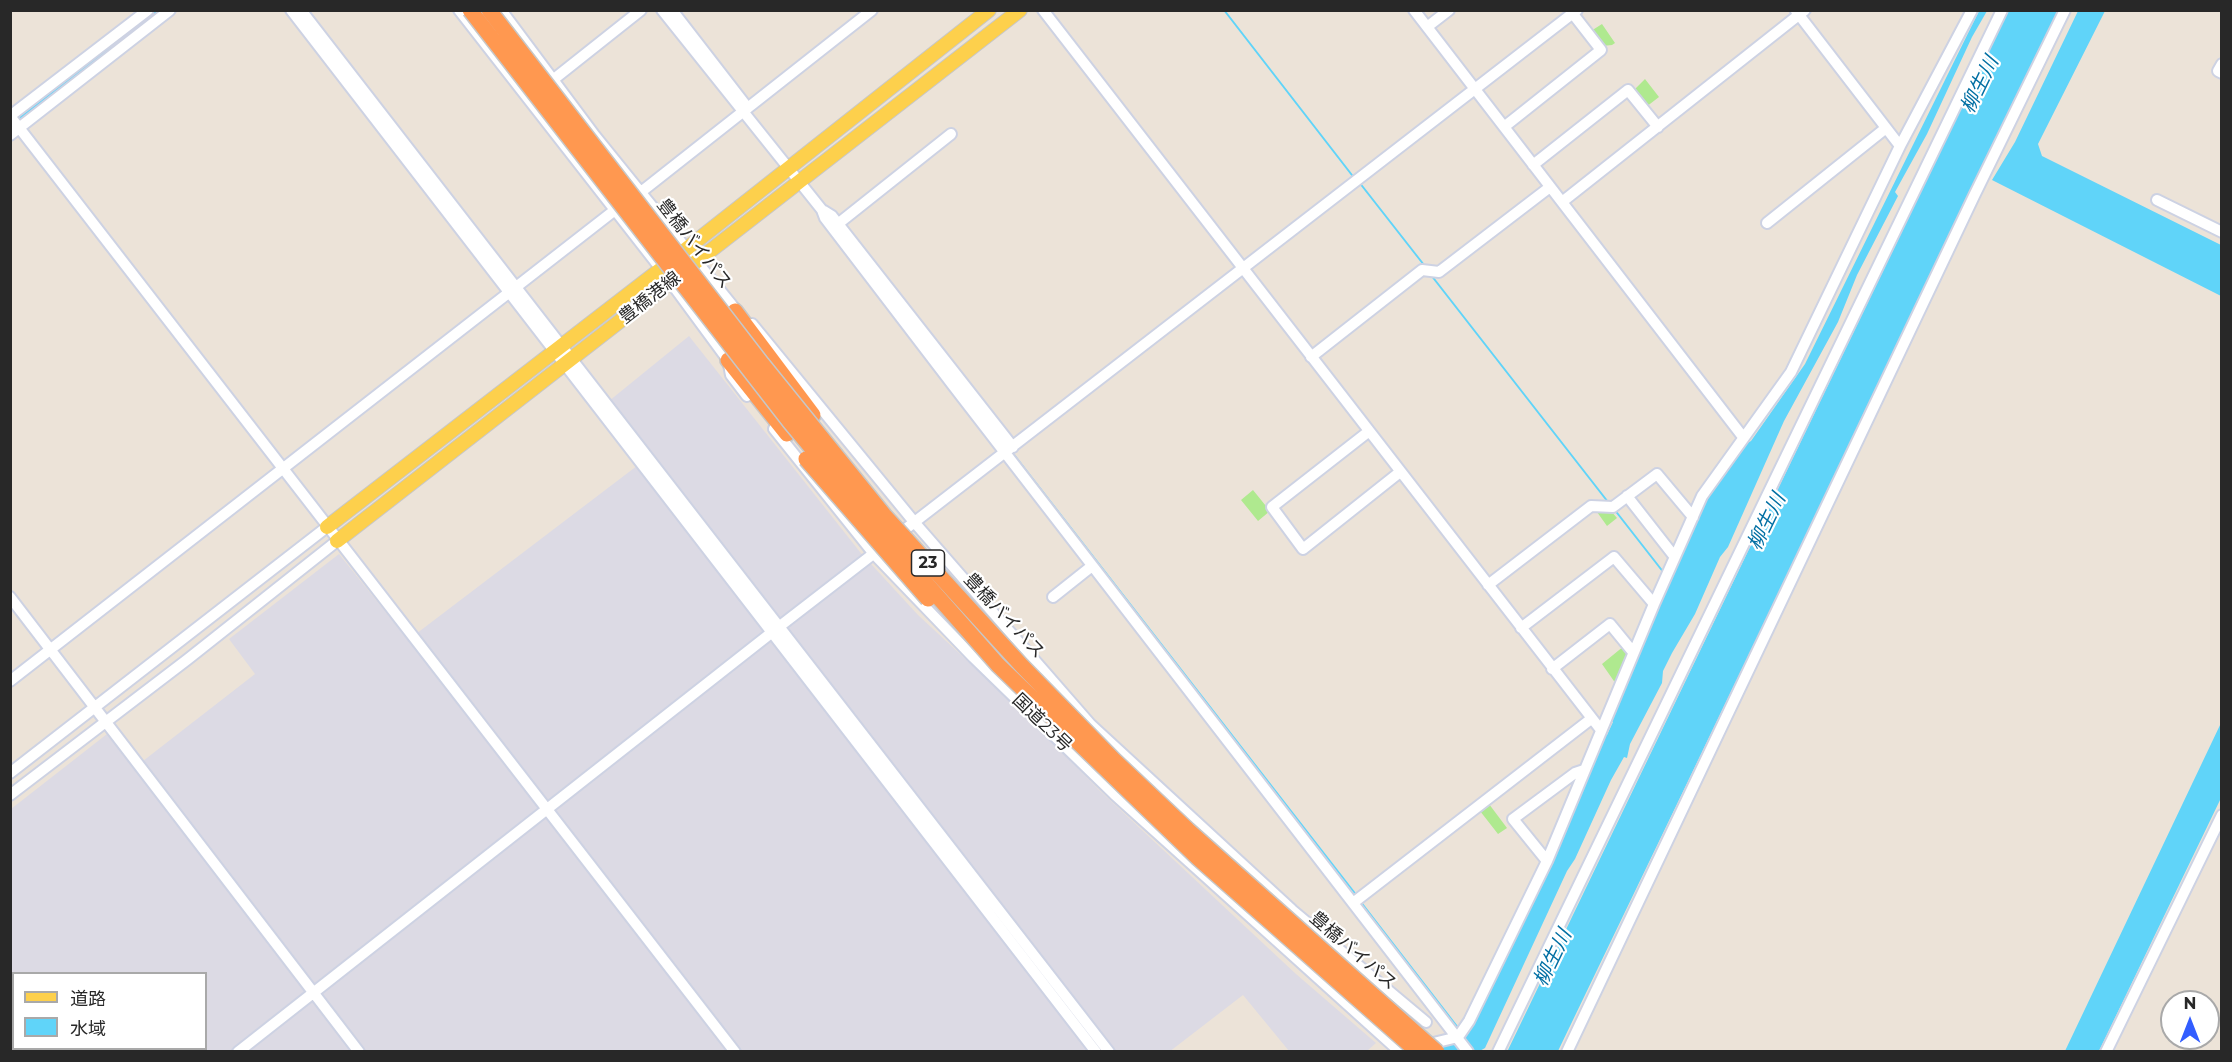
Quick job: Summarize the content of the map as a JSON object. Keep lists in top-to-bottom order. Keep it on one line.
{"streets":{"highway":["豊橋バイパス","23"],"main road":["豊橋港線"],"street":["国道23号"]},"crossings":[["豊橋バイパス","23"],["豊橋港線","国道23号"],["23","国道23号"]],"water":["柳生川"],"legend":["道路","水域"],"north":"top"}
